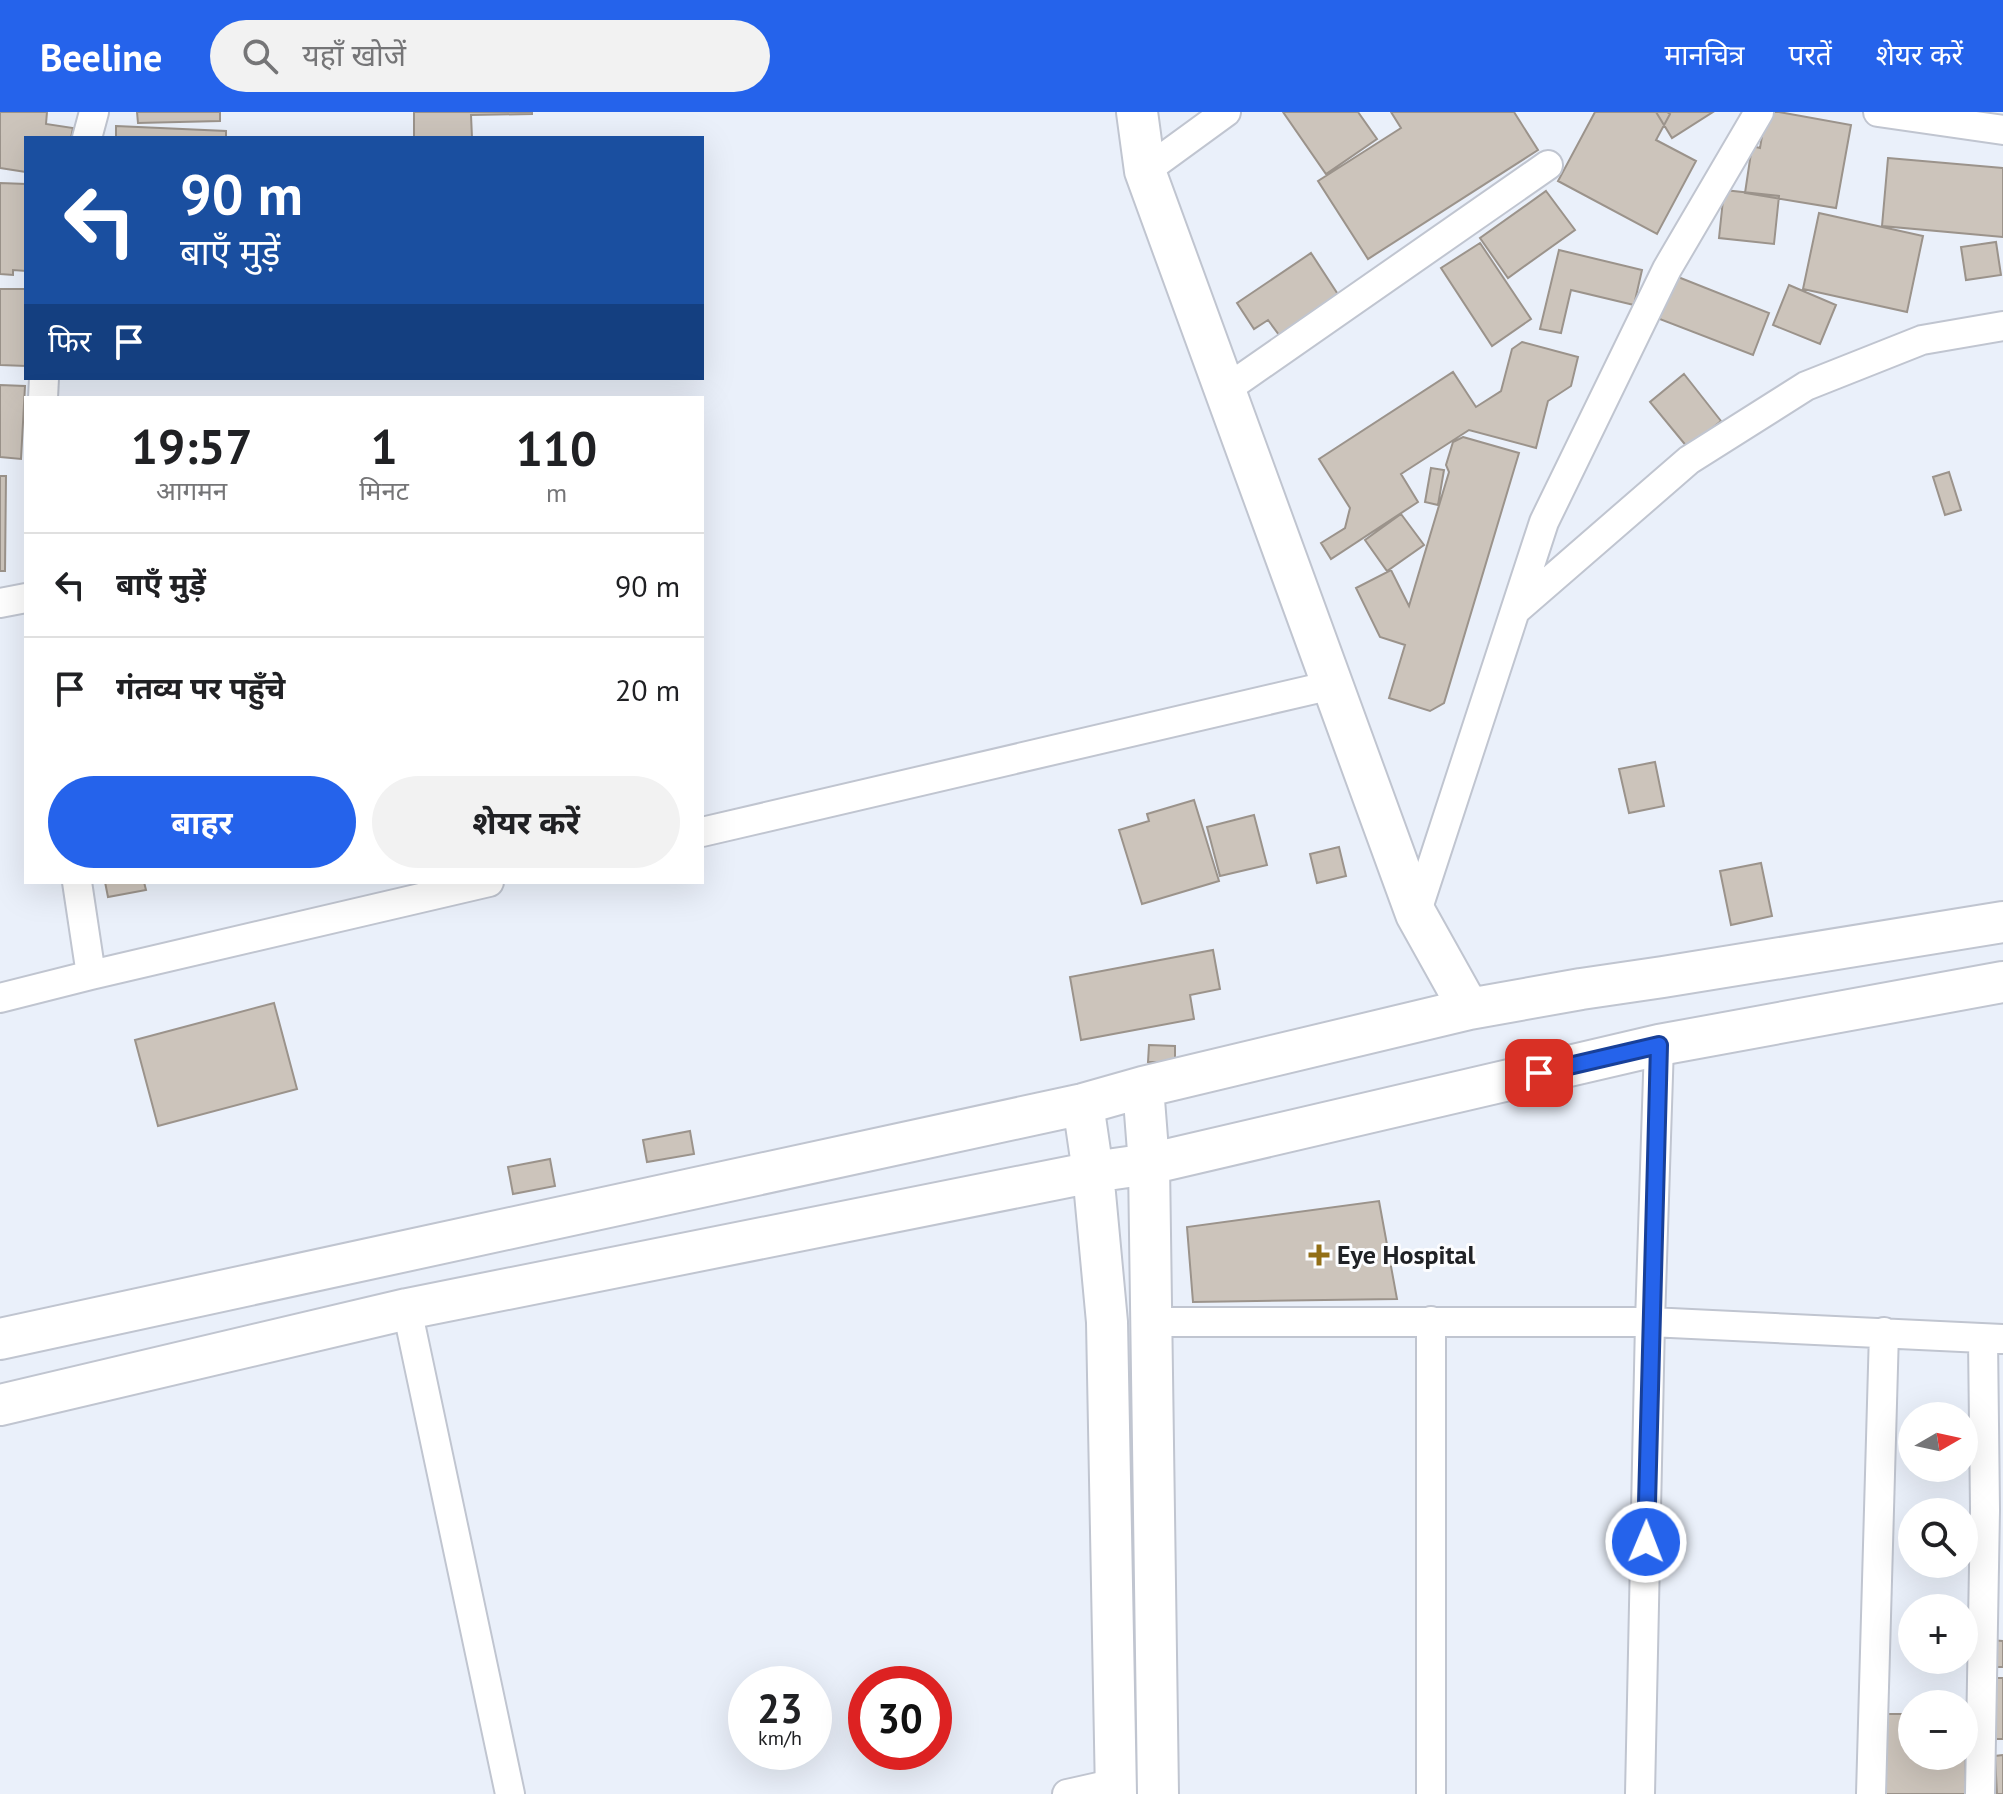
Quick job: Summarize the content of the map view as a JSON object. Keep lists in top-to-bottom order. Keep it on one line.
{"places":{"health":["Eye Hospital"]},"north":"right","page":{"header":"Beeline","search":"यहाँ खोजें","nav":["मानचित्र","परतें","शेयर करें"],"turn":["90 m","बाएँ मुड़ें"],"then":"फिर","eta":["19:57","आगमन","1","मिनट","110","m"],"list":[{"name":"बाएँ मुड़ें","value":"90 m"},{"name":"गंतव्य पर पहुँचे","value":"20 m"}],"buttons":["बाहर","शेयर करें"],"map_buttons":["+","−"],"speed":"23 km/h","limit":"30"}}
